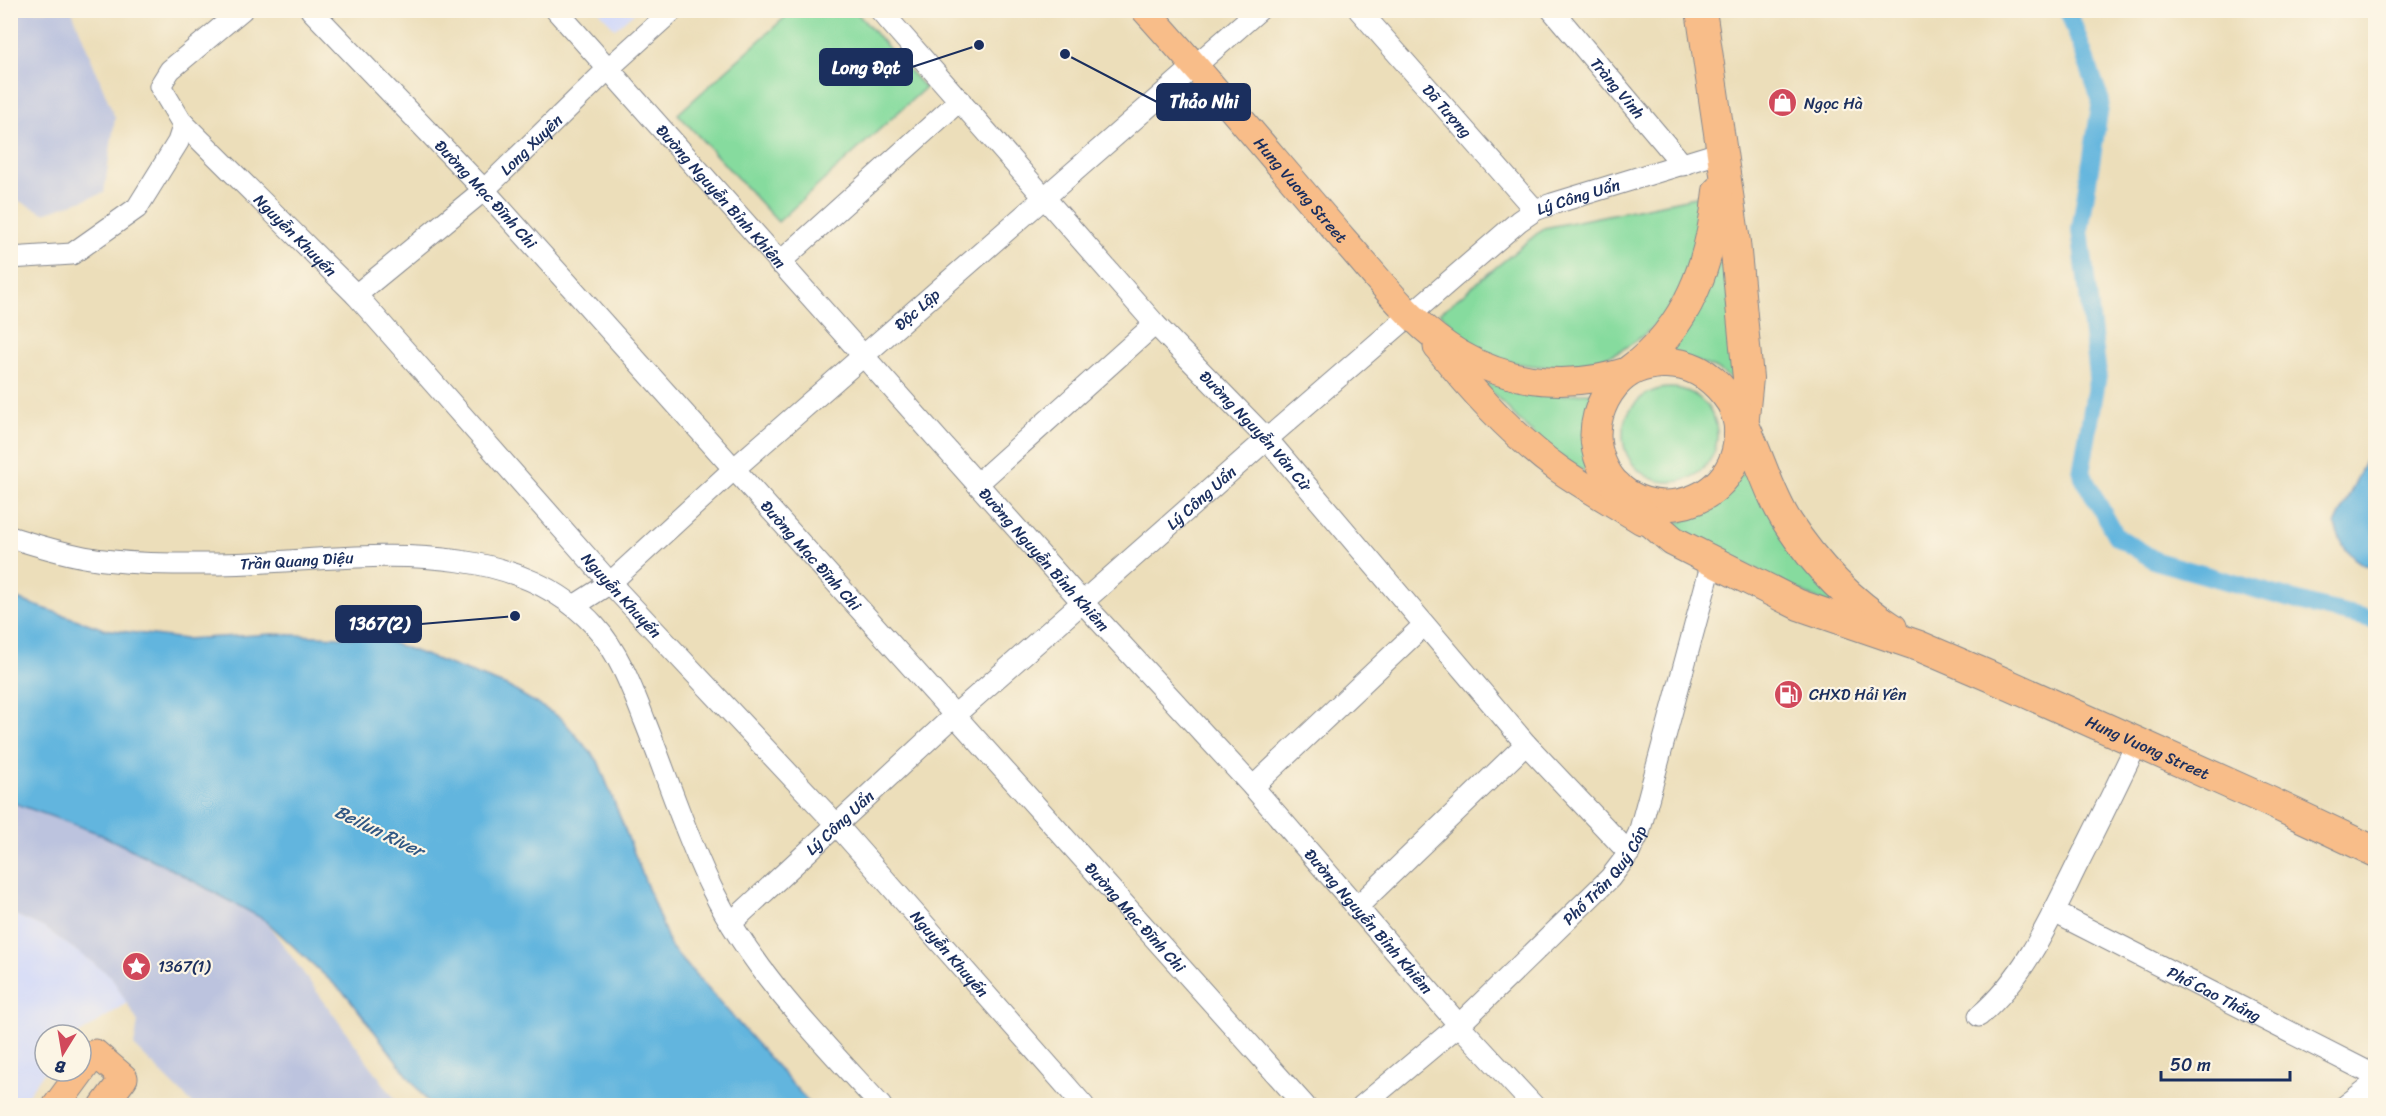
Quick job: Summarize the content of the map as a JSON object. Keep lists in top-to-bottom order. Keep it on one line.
{"streets":{"highway":["Hung Vuong Street"],"street":["Tràng Vinh","Dã Tượng","Long Xuyên","Đường Mạc Đĩnh Chi","Đường Nguyễn Bỉnh Khiêm","Lý Công Uẩn","Nguyễn Khuyến","Độc Lập","Đường Nguyễn Văn Cừ","Trần Quang Diệu","Phố Trần Quý Cáp","Phố Cao Thắng"]},"crossings":[["Tràng Vinh","Lý Công Uẩn"],["Dã Tượng","Lý Công Uẩn"],["Long Xuyên","Đường Mạc Đĩnh Chi"],["Long Xuyên","Đường Nguyễn Bỉnh Khiêm"],["Long Xuyên","Nguyễn Khuyến"],["Hung Vuong Street","Lý Công Uẩn"],["Hung Vuong Street","Độc Lập"],["Đường Mạc Đĩnh Chi","Lý Công Uẩn"],["Đường Mạc Đĩnh Chi","Độc Lập"],["Đường Nguyễn Bỉnh Khiêm","Lý Công Uẩn"],["Đường Nguyễn Bỉnh Khiêm","Độc Lập"],["Đường Nguyễn Bỉnh Khiêm","Phố Trần Quý Cáp"],["Lý Công Uẩn","Nguyễn Khuyến"],["Lý Công Uẩn","Đường Nguyễn Văn Cừ"],["Lý Công Uẩn","Trần Quang Diệu"],["Nguyễn Khuyến","Độc Lập"],["Độc Lập","Đường Nguyễn Văn Cừ"],["Độc Lập","Trần Quang Diệu"],["Đường Nguyễn Văn Cừ","Phố Trần Quý Cáp"]],"water":["Beilun River"],"places":{"other":["Long Đạt","Thảo Nhi","1367(2)"],"shop":["Ngọc Hà"],"fuel station":["CHXD Hải Yên"],"place":["1367(1)"]},"scale_bar":"50 m","north":"bottom"}
